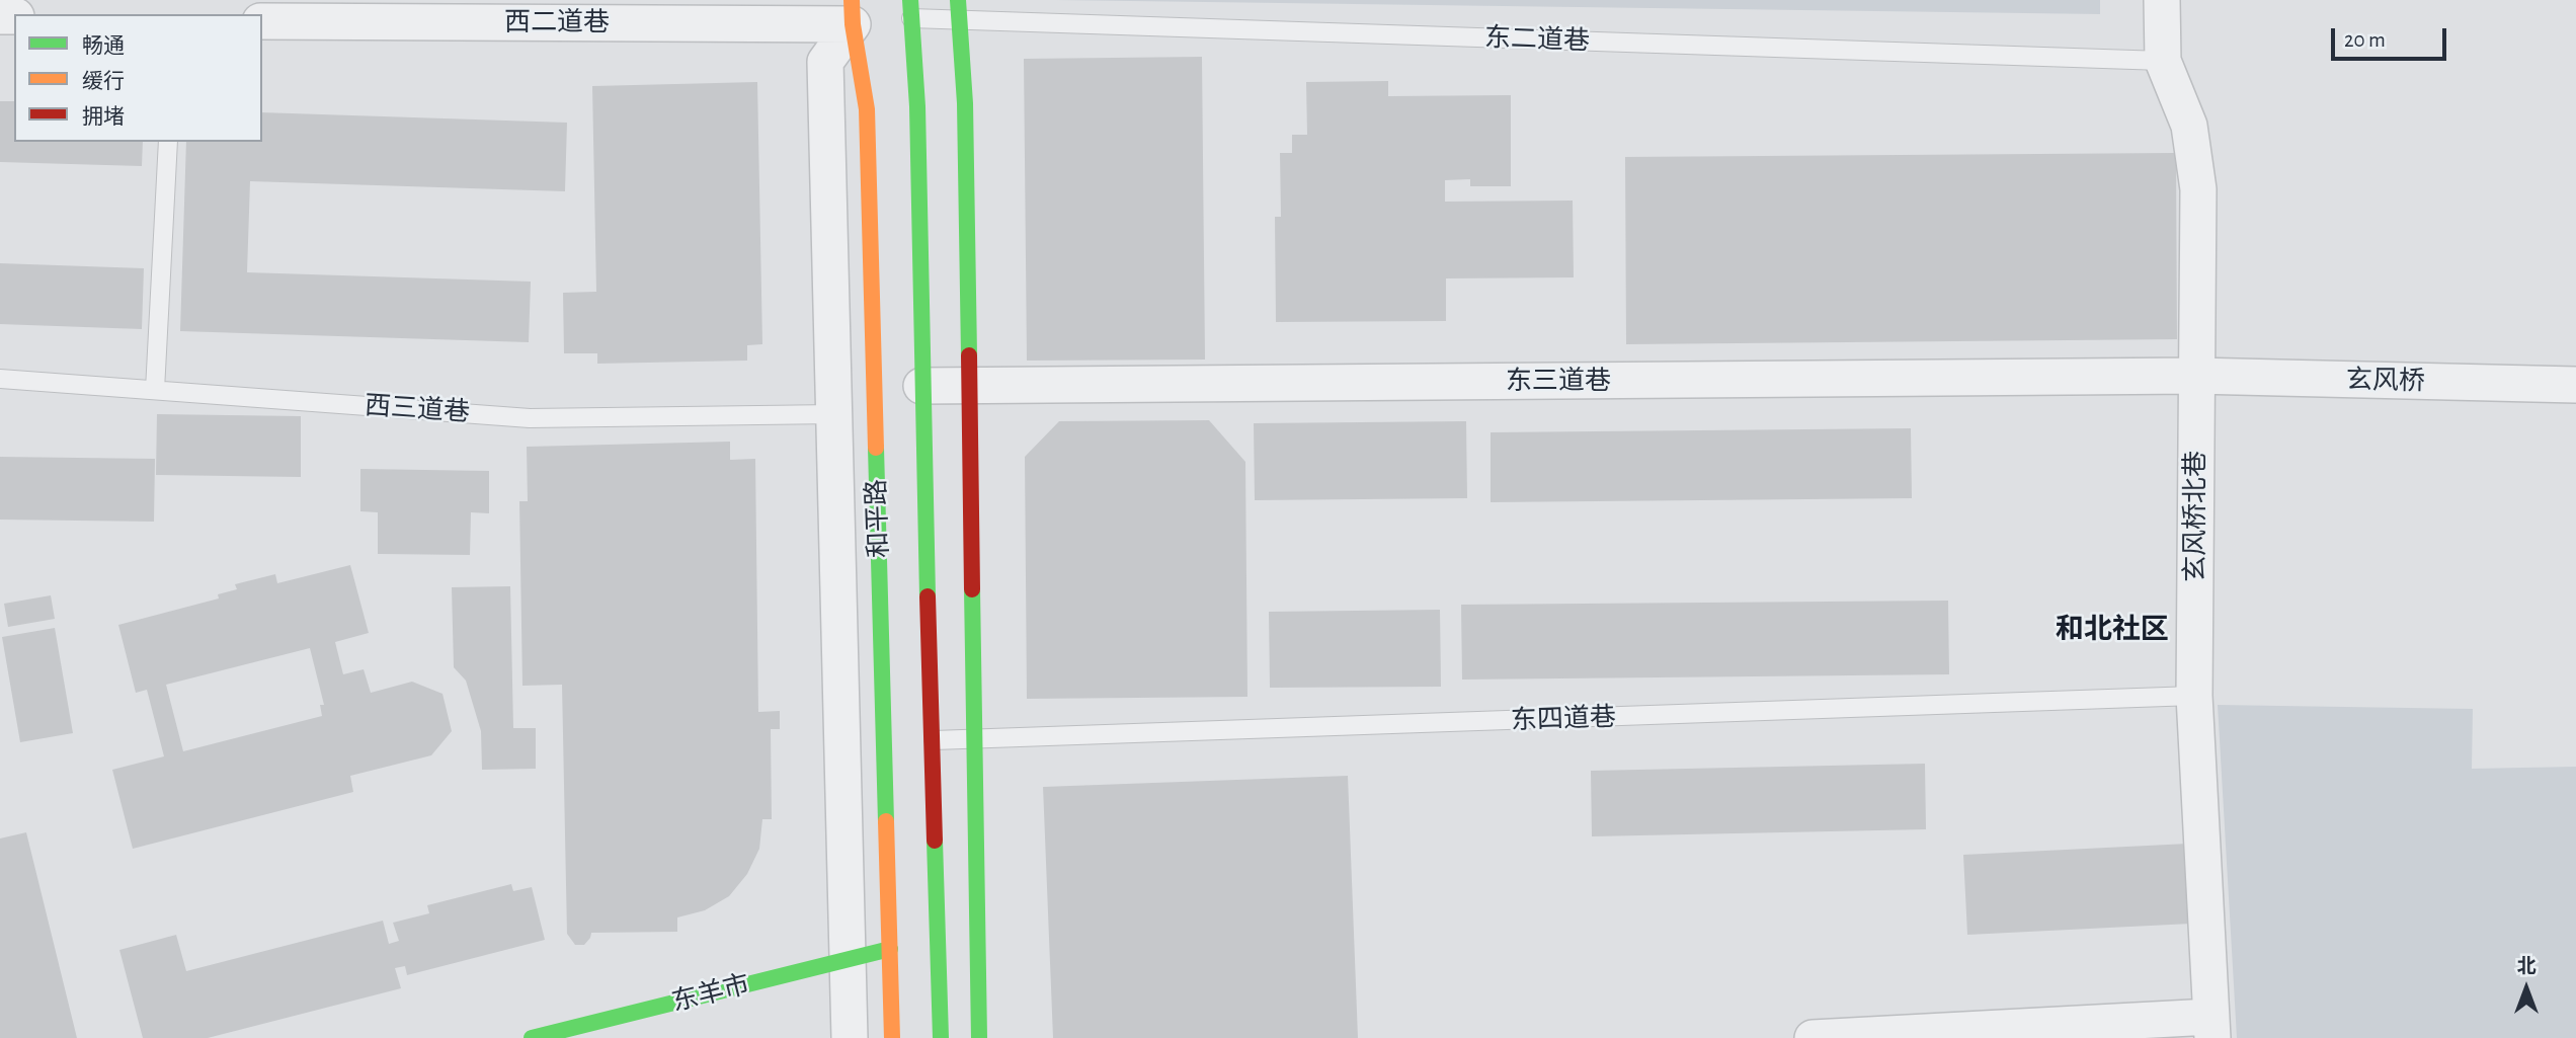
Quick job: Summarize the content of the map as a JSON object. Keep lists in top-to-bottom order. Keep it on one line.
{"streets":{"main road":["和平路","东羊市"],"street":["西二道巷","东三道巷","玄风桥","玄风桥北巷"],"lane":["东二道巷","西三道巷","东四道巷"]},"crossings":[["西二道巷","和平路"],["东二道巷","玄风桥北巷"],["东二道巷","和平路"],["东三道巷","玄风桥"],["东三道巷","玄风桥北巷"],["东三道巷","和平路"],["玄风桥","玄风桥北巷"],["玄风桥北巷","东四道巷"],["和平路","东四道巷"],["和平路","东羊市"]],"districts":["和北社区"],"legend":["畅通","缓行","拥堵"],"scale_bar":"20 m","north":"top"}
